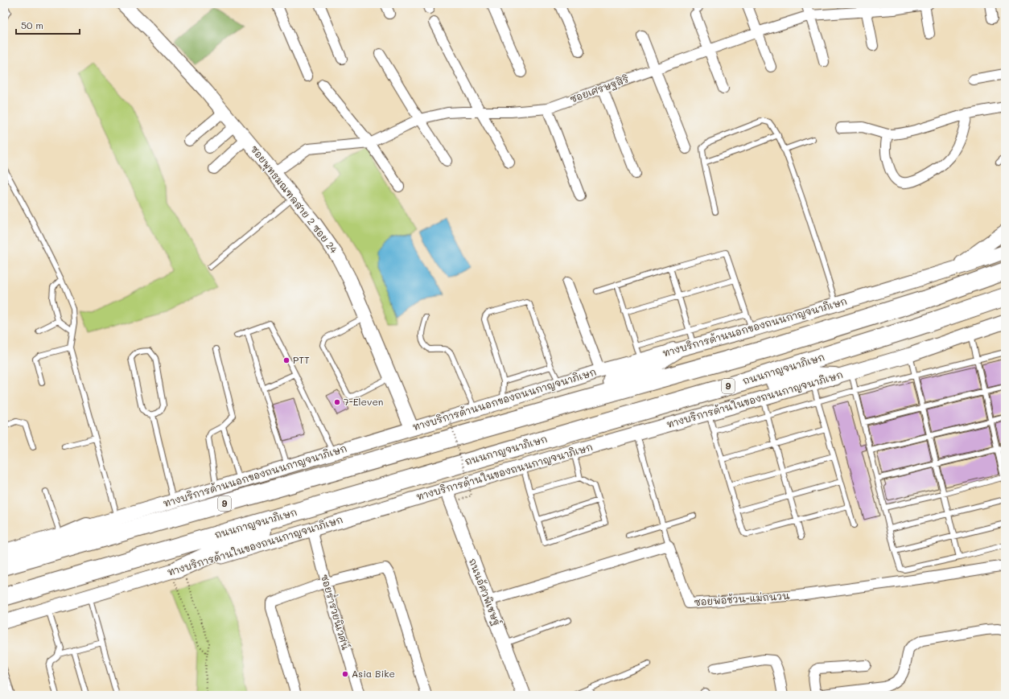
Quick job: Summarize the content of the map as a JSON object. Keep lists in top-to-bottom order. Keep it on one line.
{"streets":{"highway":["ถนนกาญจนาภิเษก","9"],"main road":["ซอยพุทธมณฑลสาย 2 ซอย 24","ทางบริการด้านนอกของถนนกาญจนาภิเษก","ทางบริการด้านในของถนนกาญจนาภิเษก","ถนนอัศวพิเชษฐ์"],"street":["ซอยเศรษฐสิริ","ซอยพ่อช้วน-แม่ถนวน","ซอยร่ำรวยนิเวศน์"]},"crossings":[["ซอยเศรษฐสิริ","ซอยพุทธมณฑลสาย 2 ซอย 24"],["ซอยพุทธมณฑลสาย 2 ซอย 24","ทางบริการด้านนอกของถนนกาญจนาภิเษก"],["ทางบริการด้านในของถนนกาญจนาภิเษก","ถนนอัศวพิเชษฐ์"],["ทางบริการด้านในของถนนกาญจนาภิเษก","ซอยร่ำรวยนิเวศน์"]],"places":["PTT","7-Eleven","Asia Bike"],"scale_bar":"50 m"}
